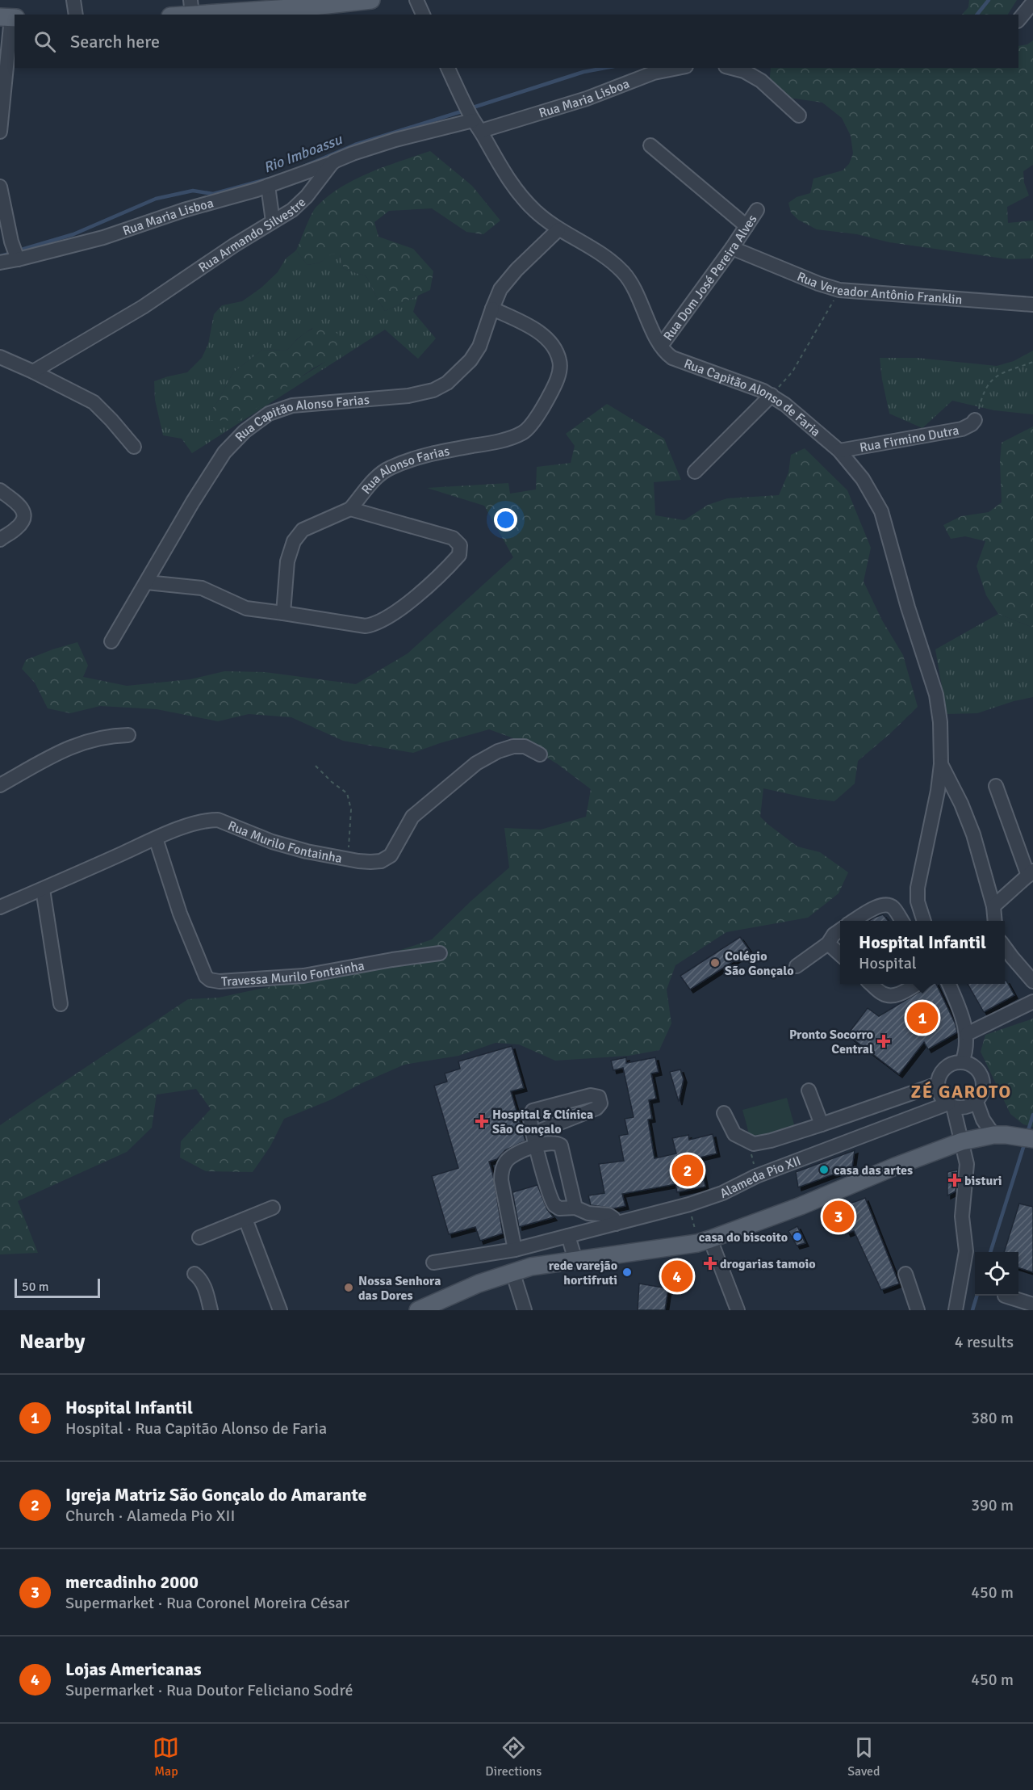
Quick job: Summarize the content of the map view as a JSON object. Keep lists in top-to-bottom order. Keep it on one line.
{"streets":{"street":["Rua Maria Lisboa","Rua Armando Silvestre","Rua Dom José Pereira Alves","Rua Vereador Antônio Franklin","Rua Capitão Alonso de Faria","Rua Capitão Alonso Farias","Rua Firmino Dutra","Rua Alonso Farias","Rua Murilo Fontainha","Travessa Murilo Fontainha","Alameda Pio XII"]},"crossings":[["Rua Maria Lisboa","Rua Armando Silvestre"],["Rua Maria Lisboa","Rua Capitão Alonso de Faria"],["Rua Armando Silvestre","Rua Capitão Alonso de Faria"],["Rua Dom José Pereira Alves","Rua Vereador Antônio Franklin"],["Rua Dom José Pereira Alves","Rua Capitão Alonso de Faria"],["Rua Capitão Alonso de Faria","Rua Firmino Dutra"],["Rua Capitão Alonso Farias","Rua Alonso Farias"],["Rua Murilo Fontainha","Travessa Murilo Fontainha"]],"districts":["ZÉ GAROTO"],"water":["Rio Imboassu"],"places":{"other":["Colégio São Gonçalo","casa das artes","casa do biscoito","rede varejão hortifruti","Nossa Senhora das Dores"],"health":["Pronto Socorro Central","Hospital & Clínica São Gonçalo","bisturi","drogarias tamoio"]},"scale_bar":"50 m","page":{"search":"Search here","popup":["Hospital Infantil","Hospital"],"pins":["1","2","3","4"],"scale":"50 m","heading":["Nearby","4 results"],"list":[{"mark":"1","name":"Hospital Infantil","note":"Hospital · Rua Capitão Alonso de Faria","value":"380 m"},{"mark":"2","name":"Igreja Matriz São Gonçalo do Amarante","note":"Church · Alameda Pio XII","value":"390 m"},{"mark":"3","name":"mercadinho 2000","note":"Supermarket · Rua Coronel Moreira César","value":"450 m"},{"mark":"4","name":"Lojas Americanas","note":"Supermarket · Rua Doutor Feliciano Sodré","value":"450 m"}],"nav":["Map","Directions","Saved"]}}
